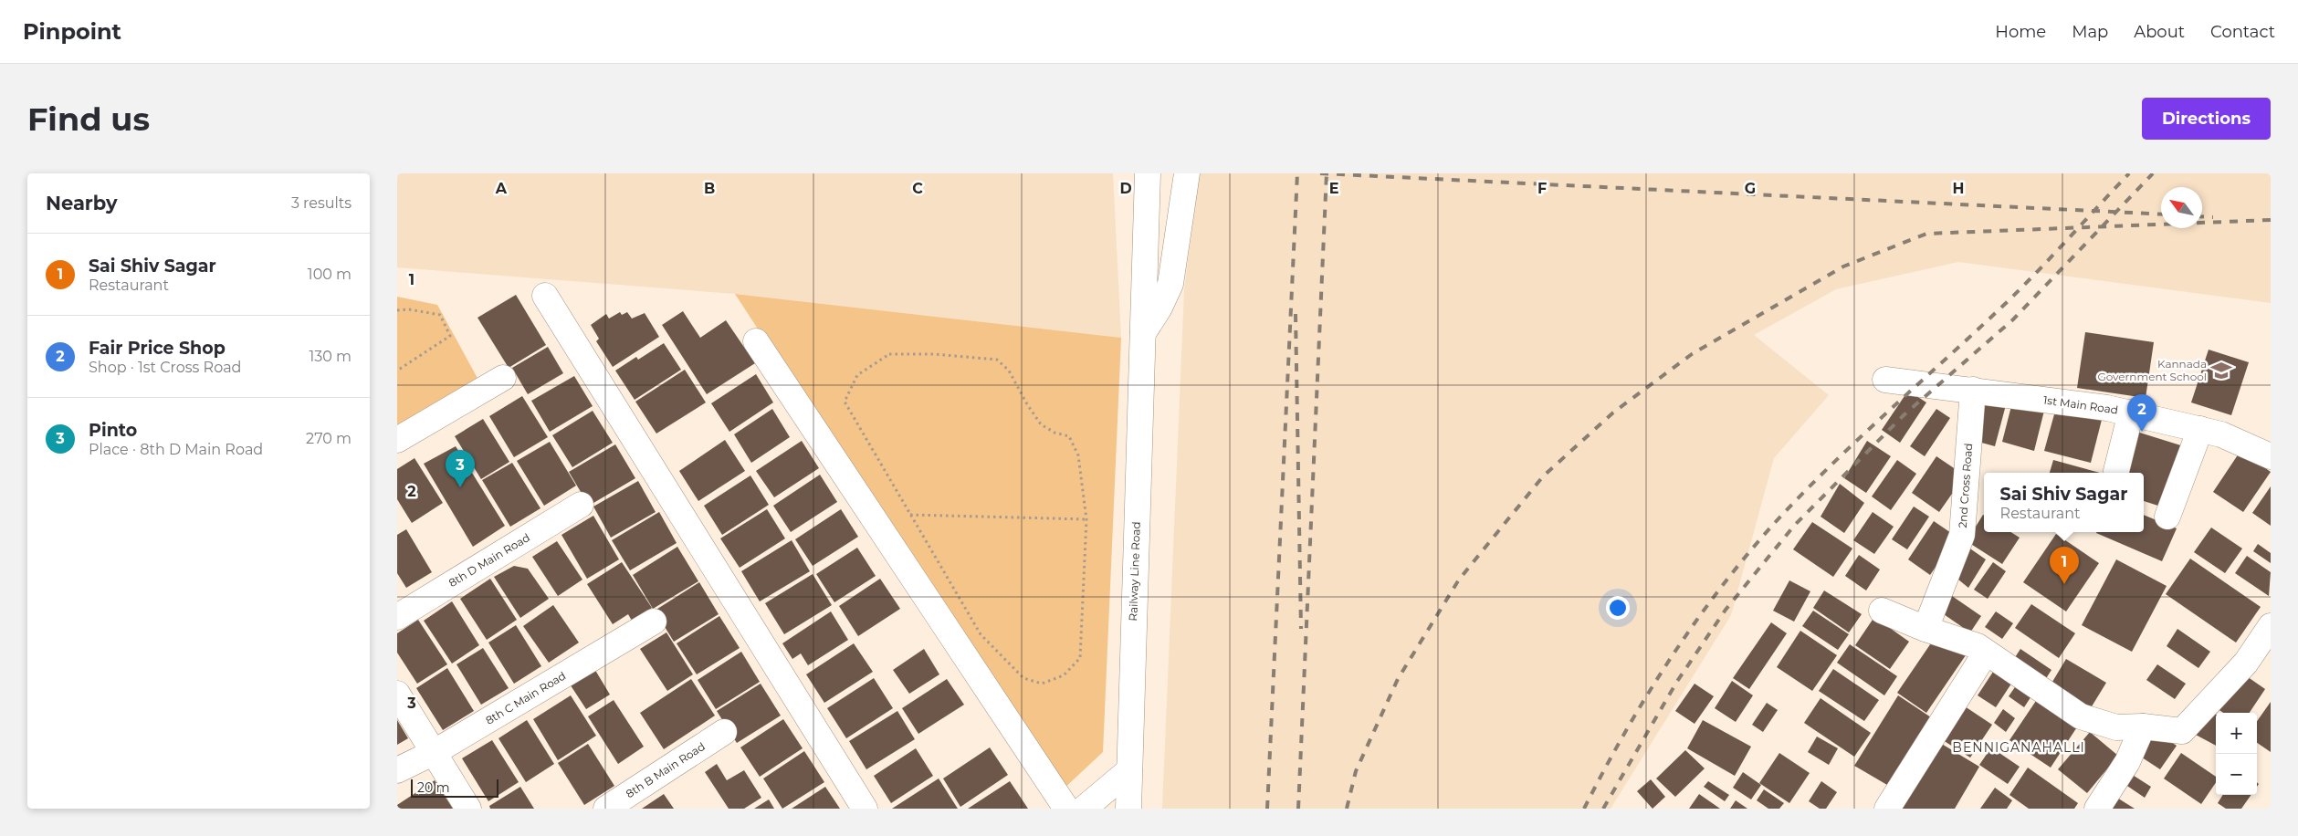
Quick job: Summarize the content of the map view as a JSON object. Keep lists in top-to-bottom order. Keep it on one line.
{"streets":{"street":["1st Main Road","2nd Cross Road","8th D Main Road","Railway Line Road","8th C Main Road","8th B Main Road"]},"crossings":[["1st Main Road","2nd Cross Road"]],"districts":["BENNIGANAHALLI"],"places":{"school or university":["Kannada Government School"]},"scale_bar":"20 m","north":"top left","page":{"header":"Pinpoint","nav":["Home","Map","About","Contact"],"buttons":"Directions","title":"Find us","heading":["Nearby","3 results"],"list":[{"mark":"1","name":"Sai Shiv Sagar","note":"Restaurant","value":"100 m"},{"mark":"2","name":"Fair Price Shop","note":"Shop · 1st Cross Road","value":"130 m"},{"mark":"3","name":"Pinto","note":"Place · 8th D Main Road","value":"270 m"}],"pins":["2","3","1"],"popup":["Sai Shiv Sagar","Restaurant"],"map_buttons":["+","−"],"scale":"20 m"},"grid":{"columns":["A","B","C","D","E","F","G","H"],"rows":["1","2","3"]}}
